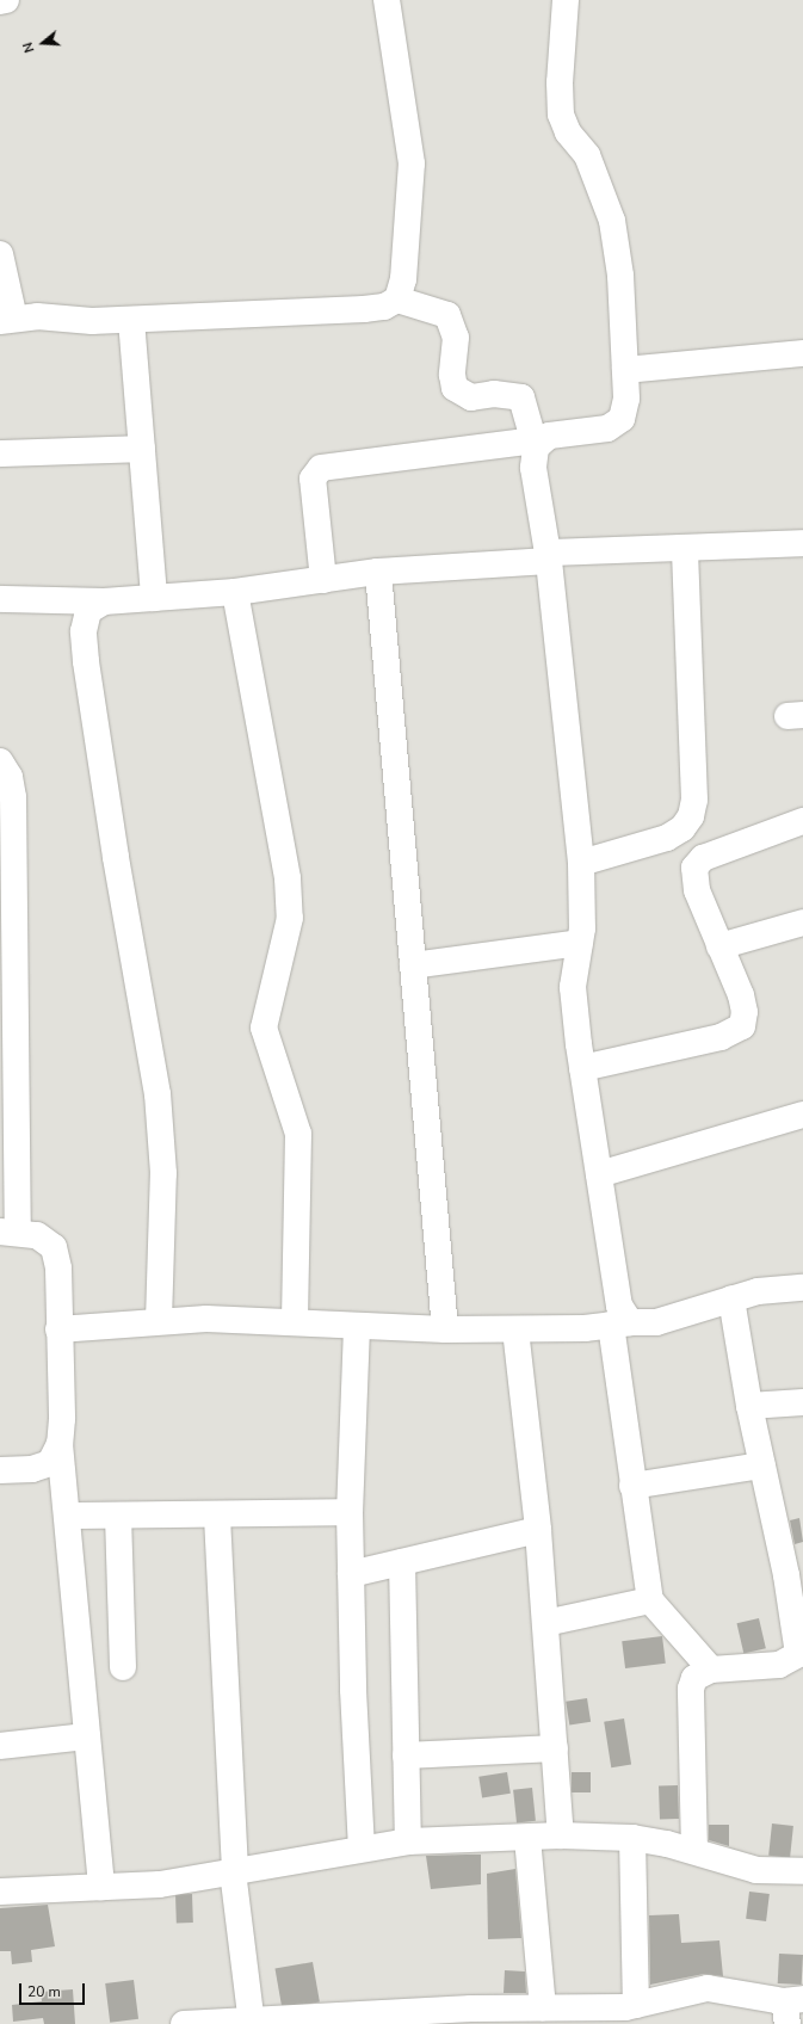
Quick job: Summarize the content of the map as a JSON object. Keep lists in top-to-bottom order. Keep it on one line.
{"scale_bar":"20 m","north":"left"}
